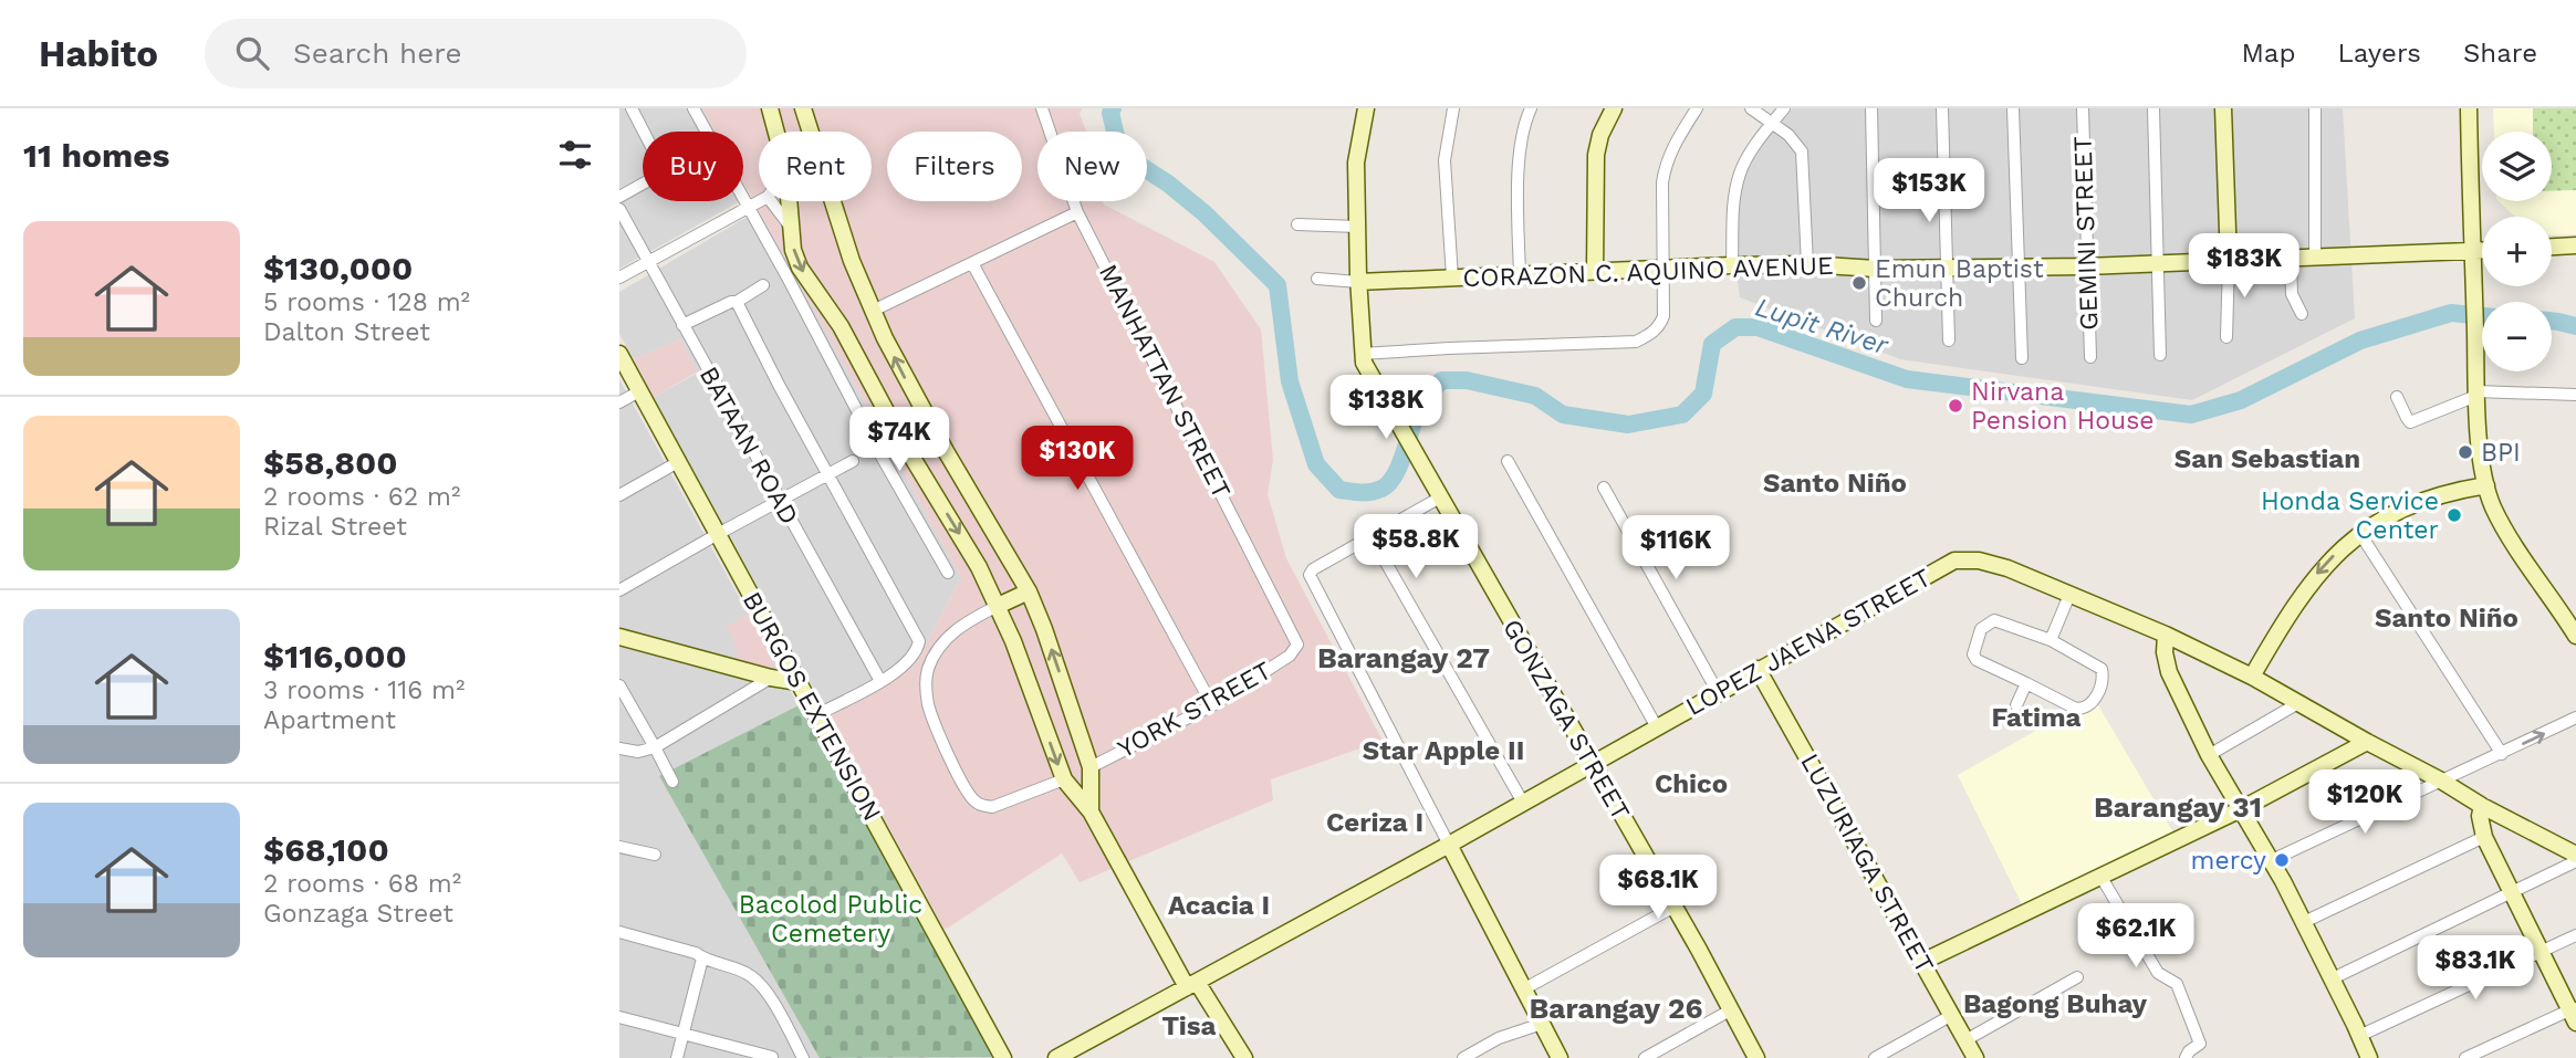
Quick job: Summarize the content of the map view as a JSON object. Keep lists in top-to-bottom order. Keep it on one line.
{"streets":{"street":["GEMINI STREET","CORAZON C. AQUINO AVENUE","MANHATTAN STREET","BATAAN ROAD","LOPEZ JAENA STREET","BURGOS EXTENSION","YORK STREET","GONZAGA STREET","LUZURIAGA STREET"]},"crossings":[["GEMINI STREET","CORAZON C. AQUINO AVENUE"],["CORAZON C. AQUINO AVENUE","GONZAGA STREET"],["MANHATTAN STREET","YORK STREET"],["LOPEZ JAENA STREET","GONZAGA STREET"],["LOPEZ JAENA STREET","LUZURIAGA STREET"]],"districts":["San Sebastian","Santo Niño","Santo Niño","Barangay 27","Fatima","Star Apple II","Chico","Barangay 31","Ceriza I","Acacia I","Bagong Buhay","Barangay 26","Tisa"],"water":["Lupit River"],"parks":["Bacolod Public Cemetery"],"places":["Emun Baptist Church","Nirvana Pension House","BPI","Honda Service Center","mercy"],"page":{"header":"Habito","search":"Search here","nav":["Map","Layers","Share"],"heading":"11 homes","map_buttons":["+","−"],"chip":["Buy","Rent","Filters","New"],"price":["$153K","$183K","$138K","$74K","$130K","$58.8K","$116K","$120K","$68.1K","$62.1K","$83.1K"],"list":[{"name":"$130,000","note":"5 rooms · 128 m² · Dalton Street"},{"name":"$58,800","note":"2 rooms · 62 m² · Rizal Street"},{"name":"$116,000","note":"3 rooms · 116 m² · Apartment"},{"name":"$68,100","note":"2 rooms · 68 m² · Gonzaga Street"}]}}
